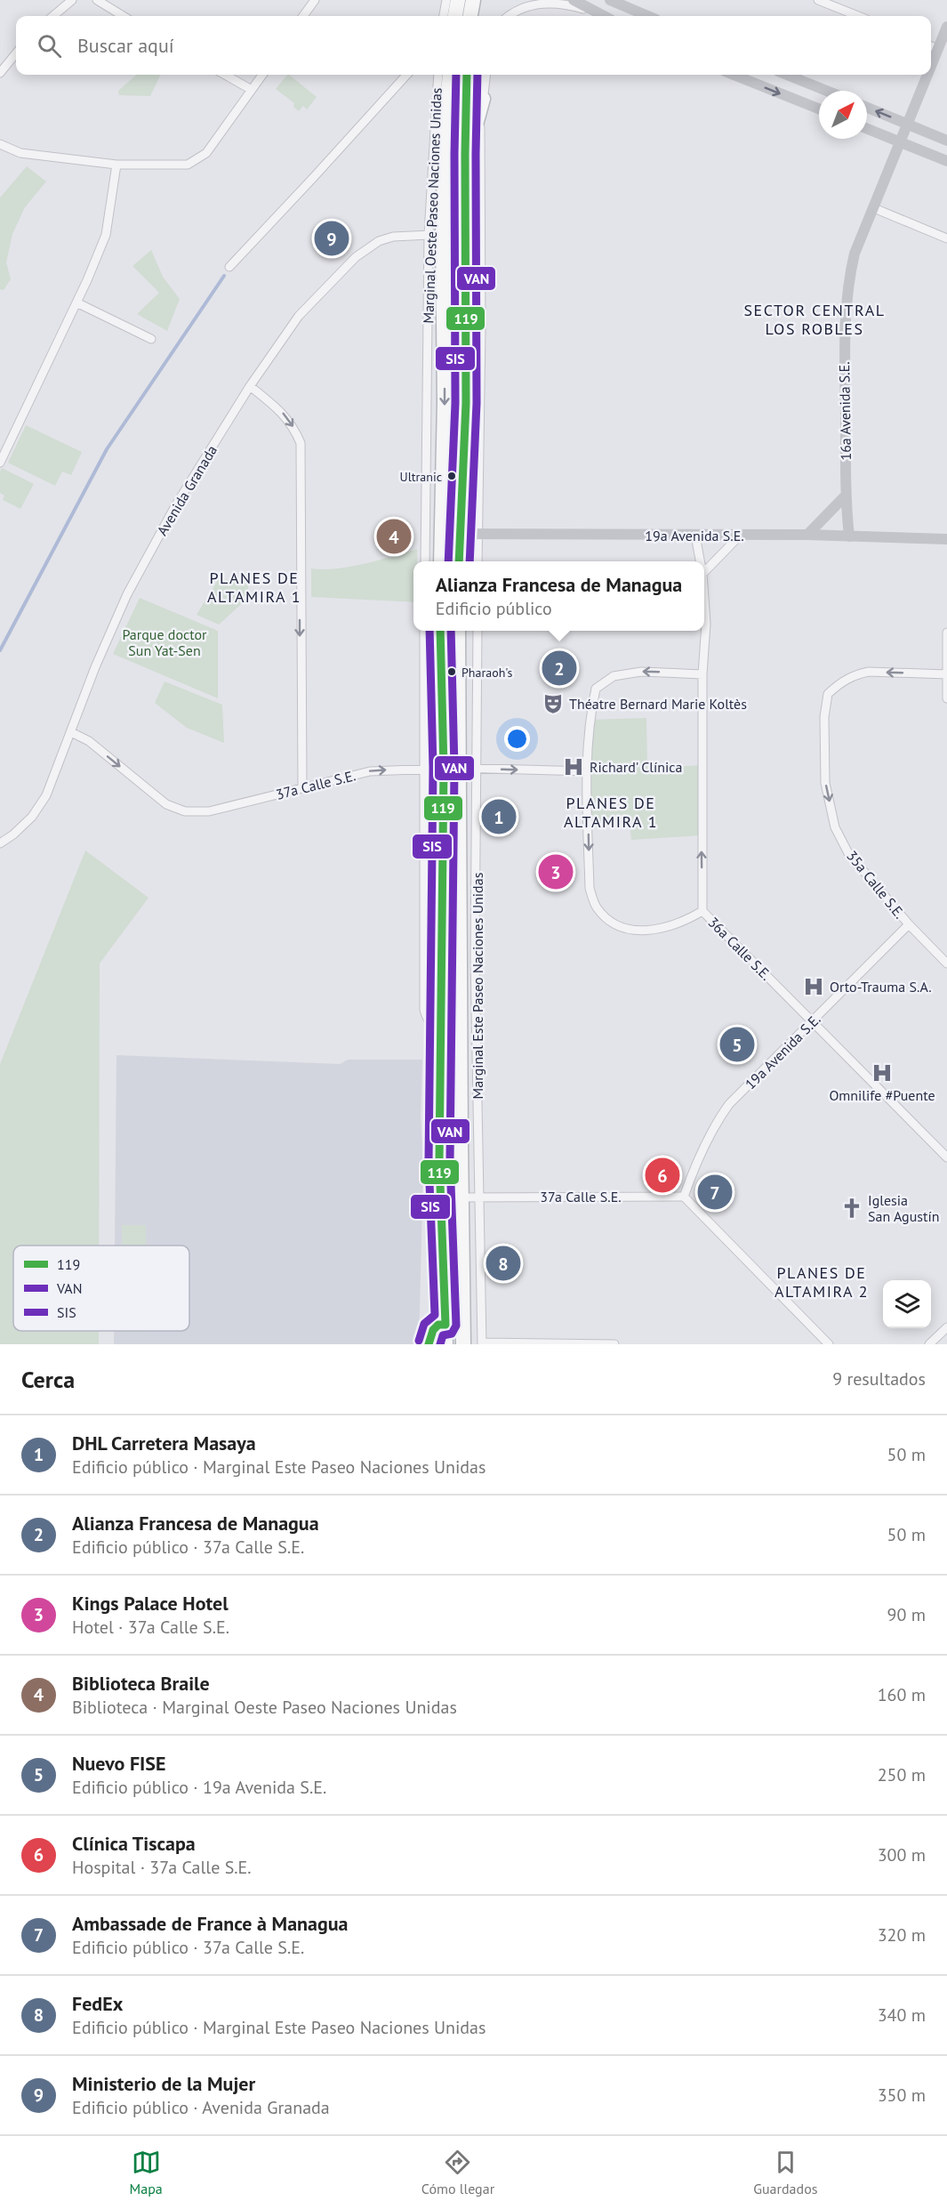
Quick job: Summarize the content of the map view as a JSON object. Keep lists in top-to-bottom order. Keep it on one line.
{"streets":{"street":["Marginal Oeste Paseo Naciones Unidas","16a Avenida S.E.","Avenida Granada","19a Avenida S.E.","37a Calle S.E.","35a Calle S.E.","36a Calle S.E.","Marginal Este Paseo Naciones Unidas"]},"crossings":[["Marginal Oeste Paseo Naciones Unidas","Avenida Granada"],["16a Avenida S.E.","19a Avenida S.E."],["Avenida Granada","37a Calle S.E."],["19a Avenida S.E.","37a Calle S.E."],["19a Avenida S.E.","35a Calle S.E."],["19a Avenida S.E.","36a Calle S.E."],["37a Calle S.E.","Marginal Este Paseo Naciones Unidas"]],"one_way":["37a Calle S.E."],"districts":["SECTOR CENTRAL LOS ROBLES","PLANES DE ALTAMIRA 1","PLANES DE ALTAMIRA 1","PLANES DE ALTAMIRA 2"],"parks":["Parque doctor Sun Yat-Sen"],"places":{"other":["Ultranic","Pharaoh's"],"theatre":["Théatre Bernard Marie Koltès"],"hospital":["Richard' Clínica","Orto-Trauma S.A.","Omnilife #Puente"],"church":["Iglesia San Agustín"]},"lines":["transit line 119","transit line VAN","transit line SIS"],"legend":["119","VAN","SIS"],"north":"top right","page":{"search":"Buscar aquí","pins":["9","4","2","1","3","5","6","7","8"],"popup":["Alianza Francesa de Managua","Edificio público"],"heading":["Cerca","9 resultados"],"list":[{"mark":"1","name":"DHL Carretera Masaya","note":"Edificio público · Marginal Este Paseo Naciones Unidas","value":"50 m"},{"mark":"2","name":"Alianza Francesa de Managua","note":"Edificio público · 37a Calle S.E.","value":"50 m"},{"mark":"3","name":"Kings Palace Hotel","note":"Hotel · 37a Calle S.E.","value":"90 m"},{"mark":"4","name":"Biblioteca Braile","note":"Biblioteca · Marginal Oeste Paseo Naciones Unidas","value":"160 m"},{"mark":"5","name":"Nuevo FISE","note":"Edificio público · 19a Avenida S.E.","value":"250 m"},{"mark":"6","name":"Clínica Tiscapa","note":"Hospital · 37a Calle S.E.","value":"300 m"},{"mark":"7","name":"Ambassade de France à Managua","note":"Edificio público · 37a Calle S.E.","value":"320 m"},{"mark":"8","name":"FedEx","note":"Edificio público · Marginal Este Paseo Naciones Unidas","value":"340 m"},{"mark":"9","name":"Ministerio de la Mujer","note":"Edificio público · Avenida Granada","value":"350 m"}],"nav":["Mapa","Cómo llegar","Guardados"]}}
